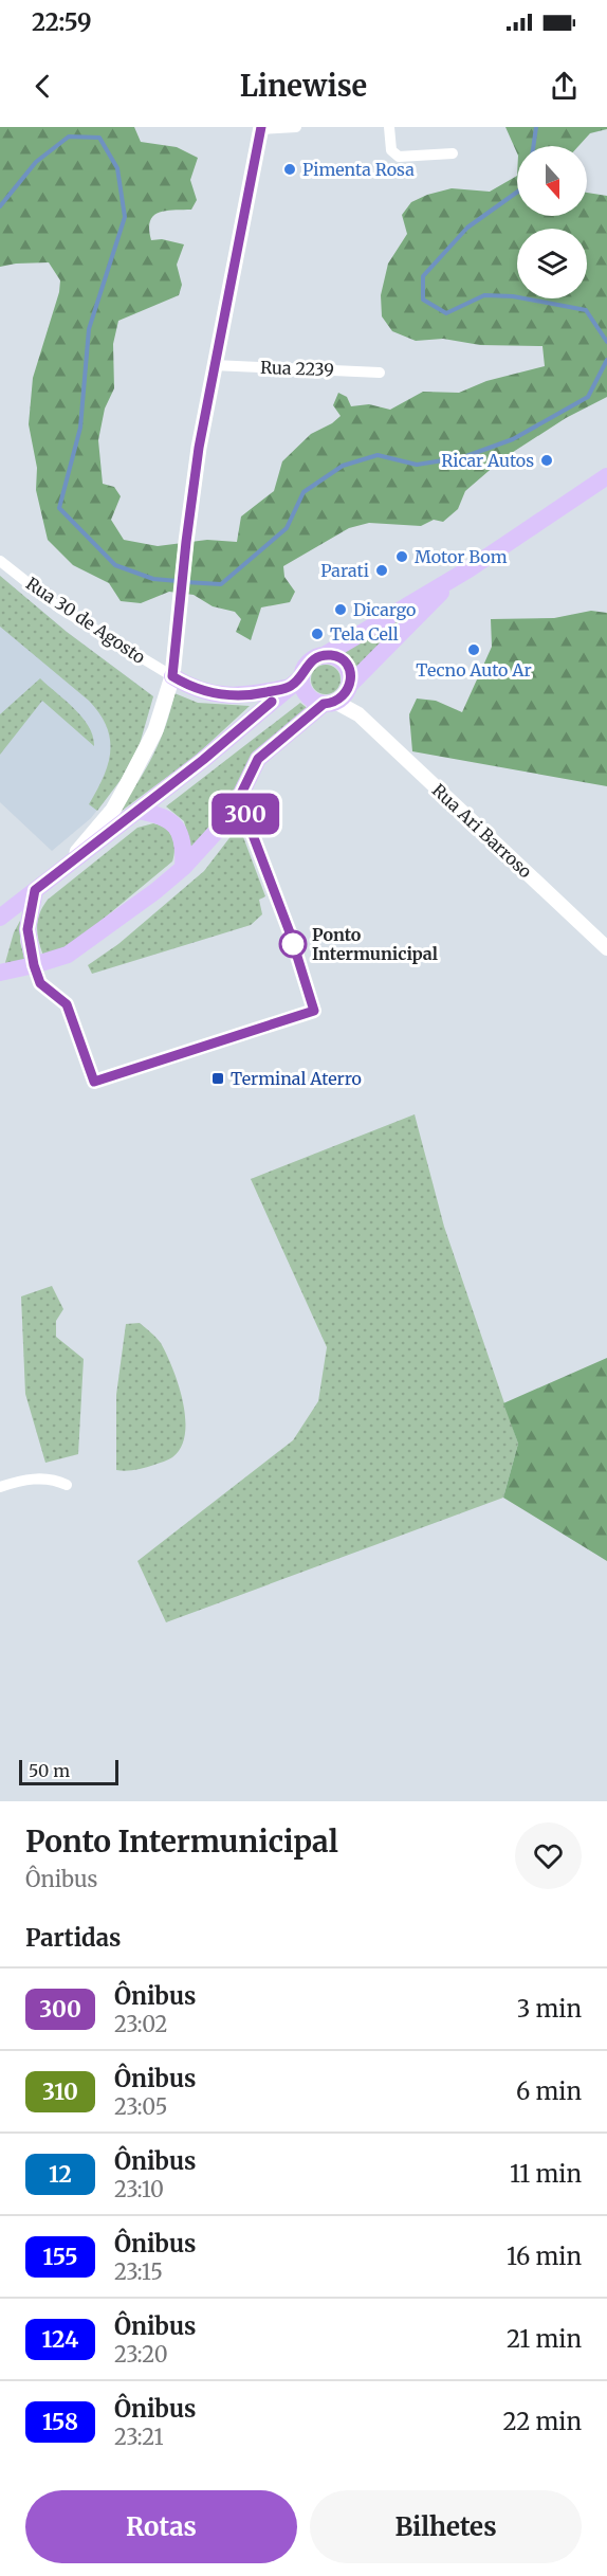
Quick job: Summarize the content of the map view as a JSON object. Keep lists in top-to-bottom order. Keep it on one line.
{"streets":{"street":["Rua 2239","Rua 30 de Agosto","Rua Ari Barroso"]},"places":{"other":["Pimenta Rosa","Ricar Autos","Motor Bom","Parati","Dicargo","Tela Cell","Tecno Auto Ar","Ponto Intermunicipal"],"transit":["Terminal Aterro"]},"lines":["bus line 300"],"scale_bar":"50 m","north":"bottom","page":{"status":"22:59","header":"Linewise","on_map":"300","scale":"50 m","heading":[["Ponto Intermunicipal","Ônibus"],"Partidas"],"list":[{"mark":"300","name":"Ônibus","note":"23:02","value":"3 min"},{"mark":"310","name":"Ônibus","note":"23:05","value":"6 min"},{"mark":"12","name":"Ônibus","note":"23:10","value":"11 min"},{"mark":"155","name":"Ônibus","note":"23:15","value":"16 min"},{"mark":"124","name":"Ônibus","note":"23:20","value":"21 min"},{"mark":"158","name":"Ônibus","note":"23:21","value":"22 min"}],"buttons":["Rotas","Bilhetes"]}}
